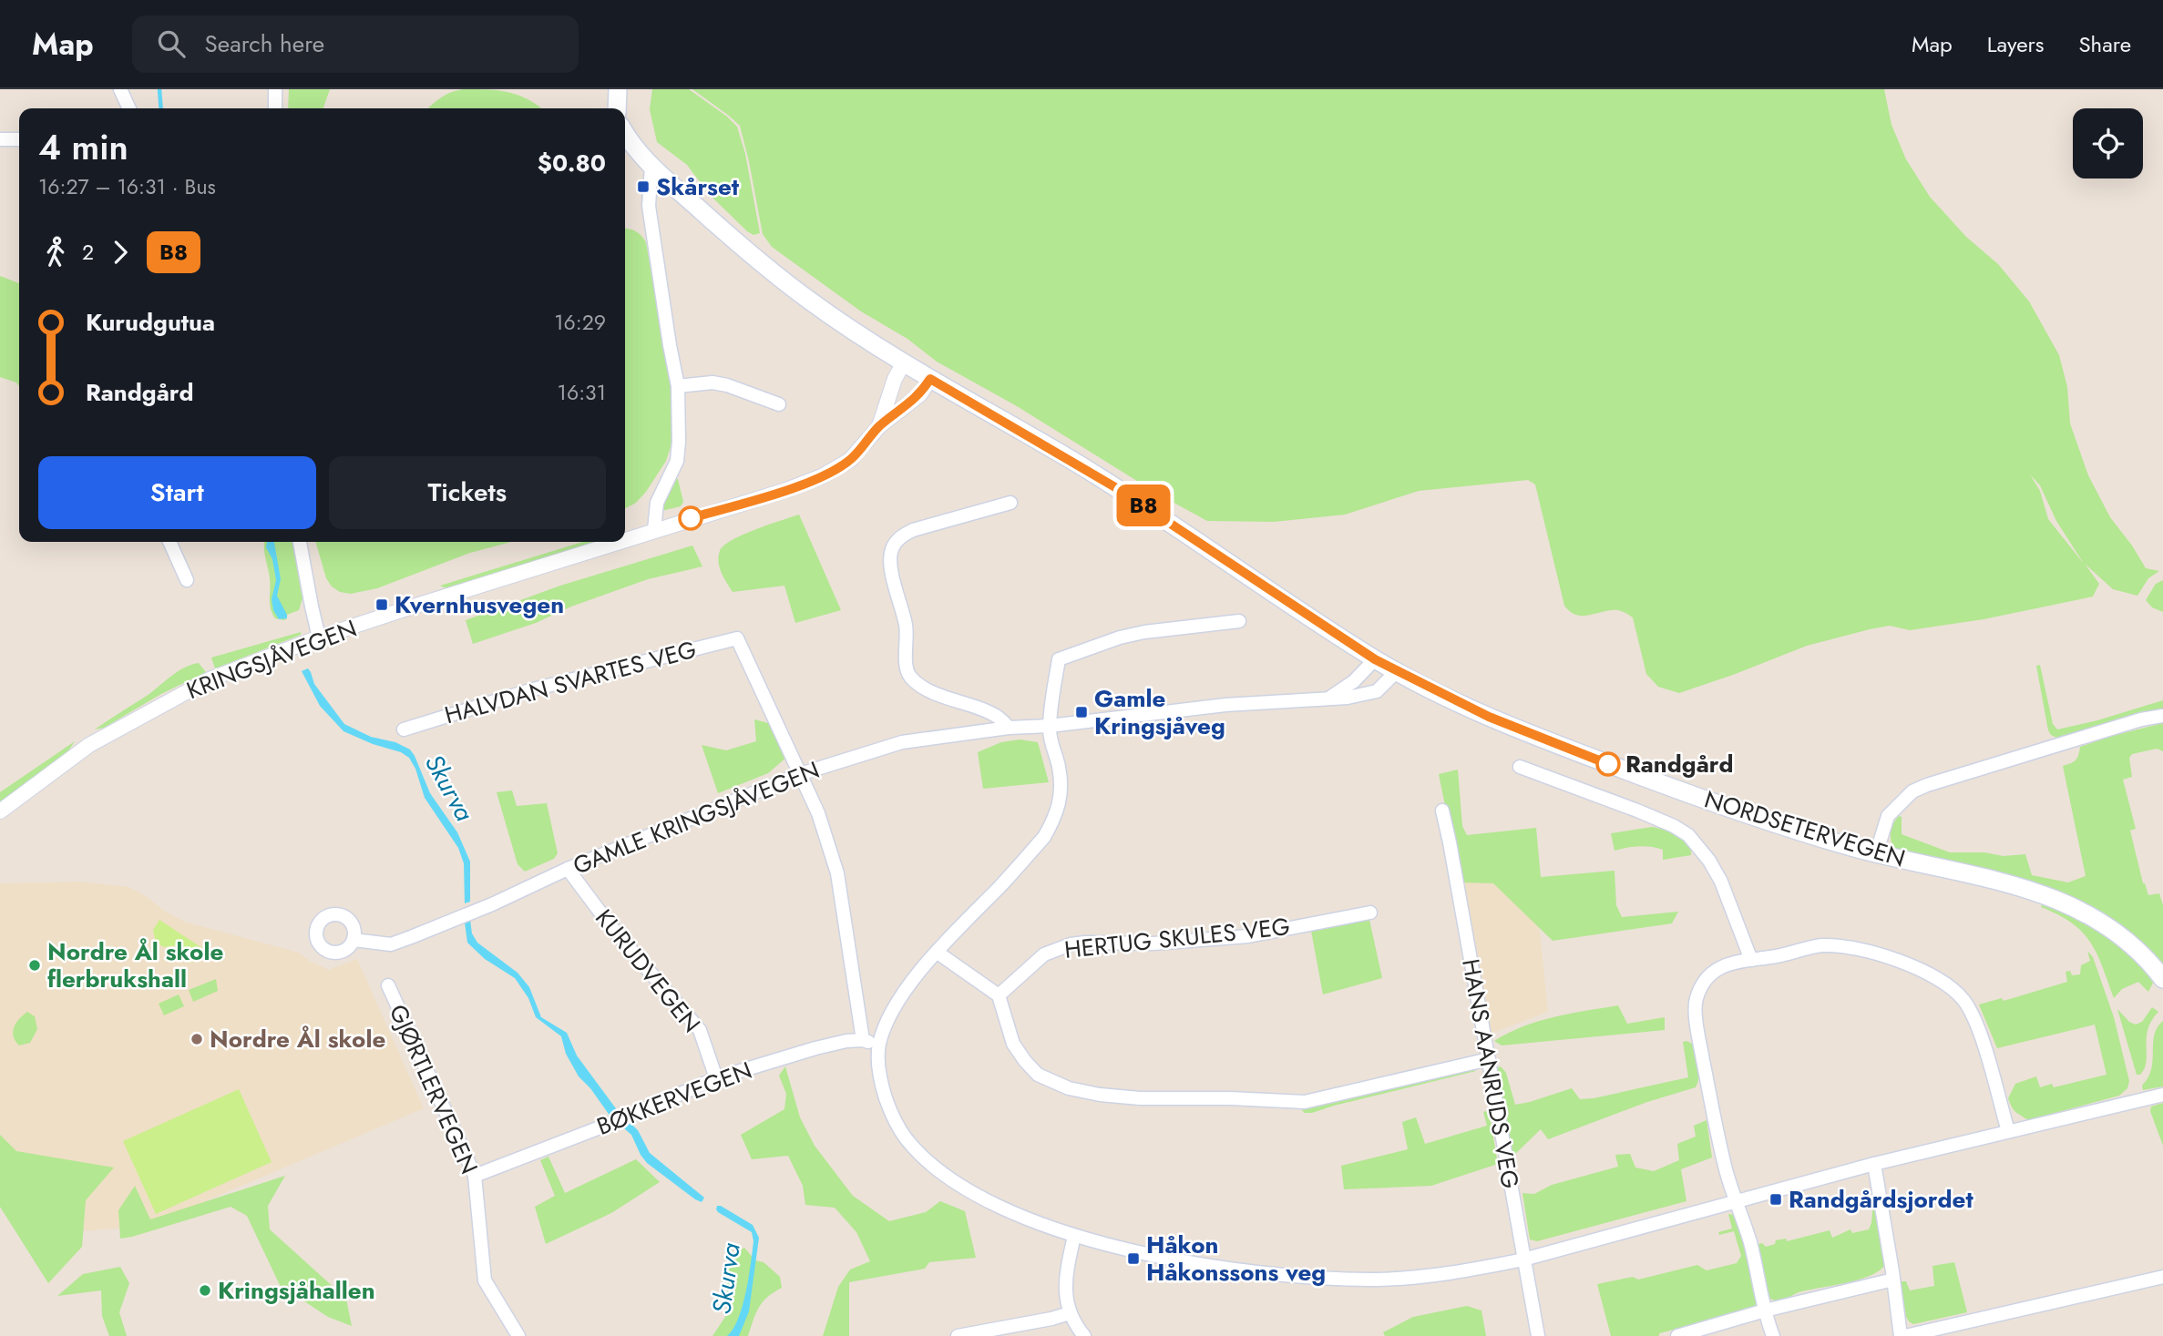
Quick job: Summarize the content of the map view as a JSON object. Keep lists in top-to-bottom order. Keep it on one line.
{"streets":{"main road":["NORDSETERVEGEN"],"street":["KRINGSJÅVEGEN","HALVDAN SVARTES VEG","GAMLE KRINGSJÅVEGEN","HERTUG SKULES VEG","KURUDVEGEN","HANS AANRUDS VEG","GJØRTLERVEGEN","BØKKERVEGEN"]},"crossings":[["KRINGSJÅVEGEN","NORDSETERVEGEN"],["HALVDAN SVARTES VEG","GAMLE KRINGSJÅVEGEN"],["GAMLE KRINGSJÅVEGEN","NORDSETERVEGEN"],["GAMLE KRINGSJÅVEGEN","KURUDVEGEN"],["KURUDVEGEN","BØKKERVEGEN"],["GJØRTLERVEGEN","BØKKERVEGEN"]],"water":["Skurva"],"places":{"transit":["Skårset","Kvernhusvegen","Gamle Kringsjåveg","Randgårdsjordet","Håkon Håkonssons veg"],"other":["Randgård","Nordre Ål skole flerbrukshall","Nordre Ål skole","Kringsjåhallen"]},"lines":["bus line B8"],"page":{"header":"Map","search":"Search here","nav":["Map","Layers","Share"],"on_map":"B8","heading":["4 min","16:27 – 16:31 · Bus","$0.80"],"legs":["2","B8"],"list":[{"name":"Kurudgutua","value":"16:29"},{"name":"Randgård","value":"16:31"}],"buttons":["Start","Tickets"]}}
